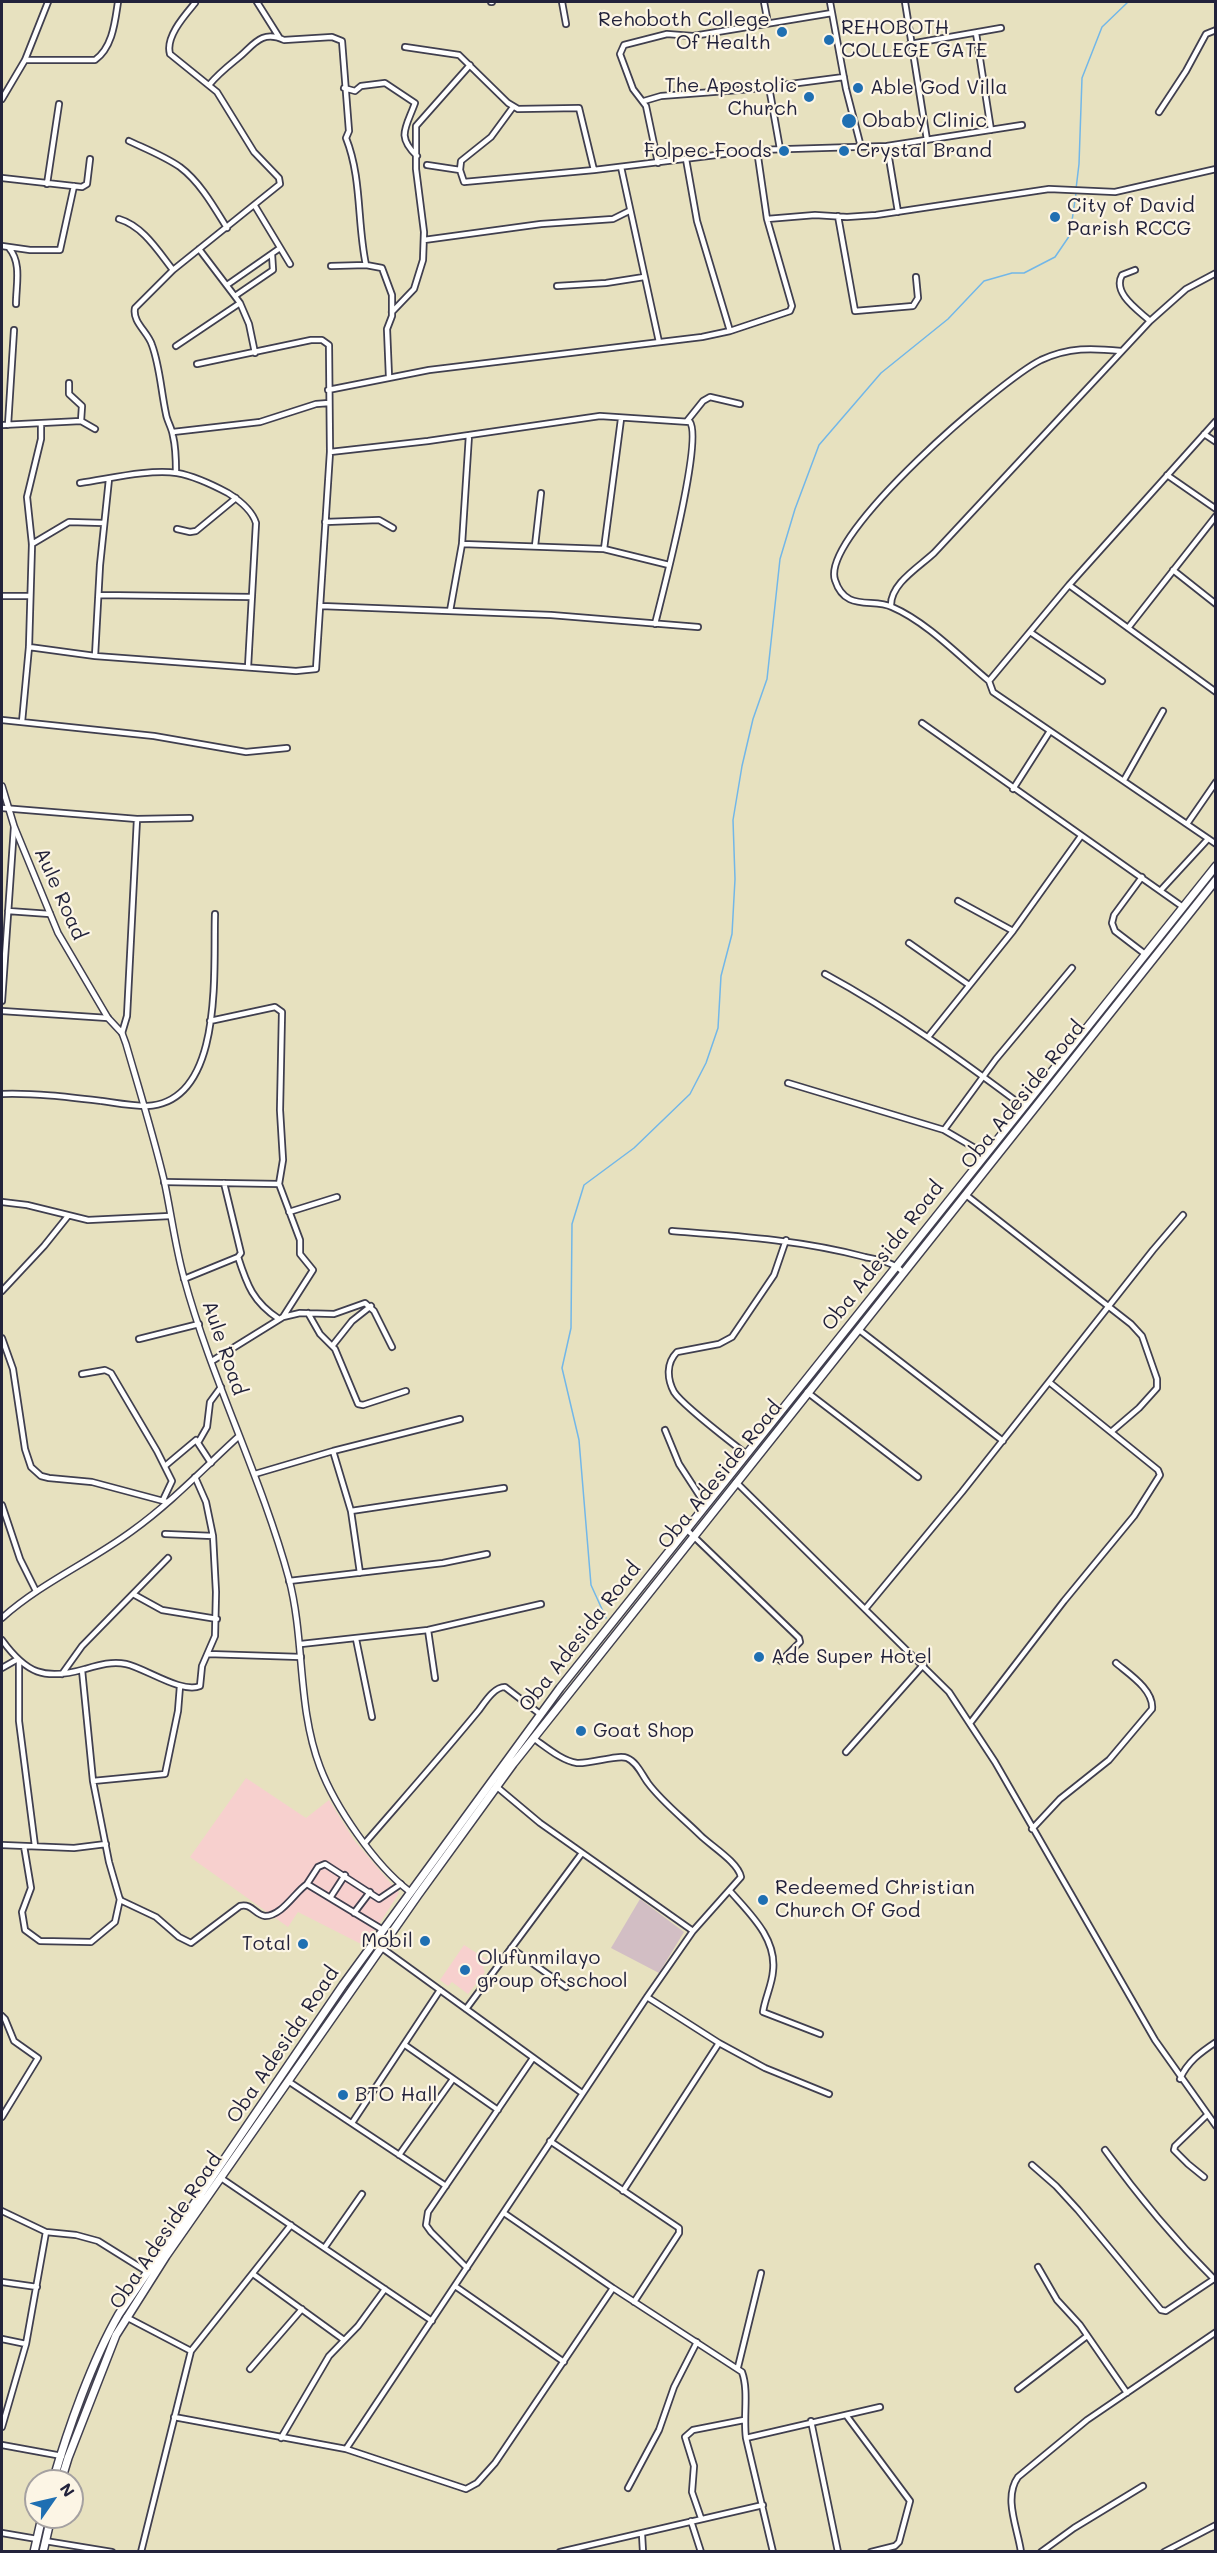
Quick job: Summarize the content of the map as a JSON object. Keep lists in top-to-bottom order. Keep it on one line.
{"streets":{"main road":["Oba Adeside Road","Oba Adesida Road"],"street":["Aule Road"]},"crossings":[["Aule Road","Oba Adesida Road"],["Oba Adeside Road","Oba Adesida Road"]],"places":["Rehoboth College Of Health","REHOBOTH COLLEGE GATE","Able God Villa","The Apostolic Church","Obaby Clinic","Folpec Foods","Crystal Brand","City of David Parish RCCG","Ade Super Hotel","Goat Shop","Redeemed Christian Church Of God","Mobil","Total","Olufunmilayo group of school","BTO Hall"],"north":"top right"}
